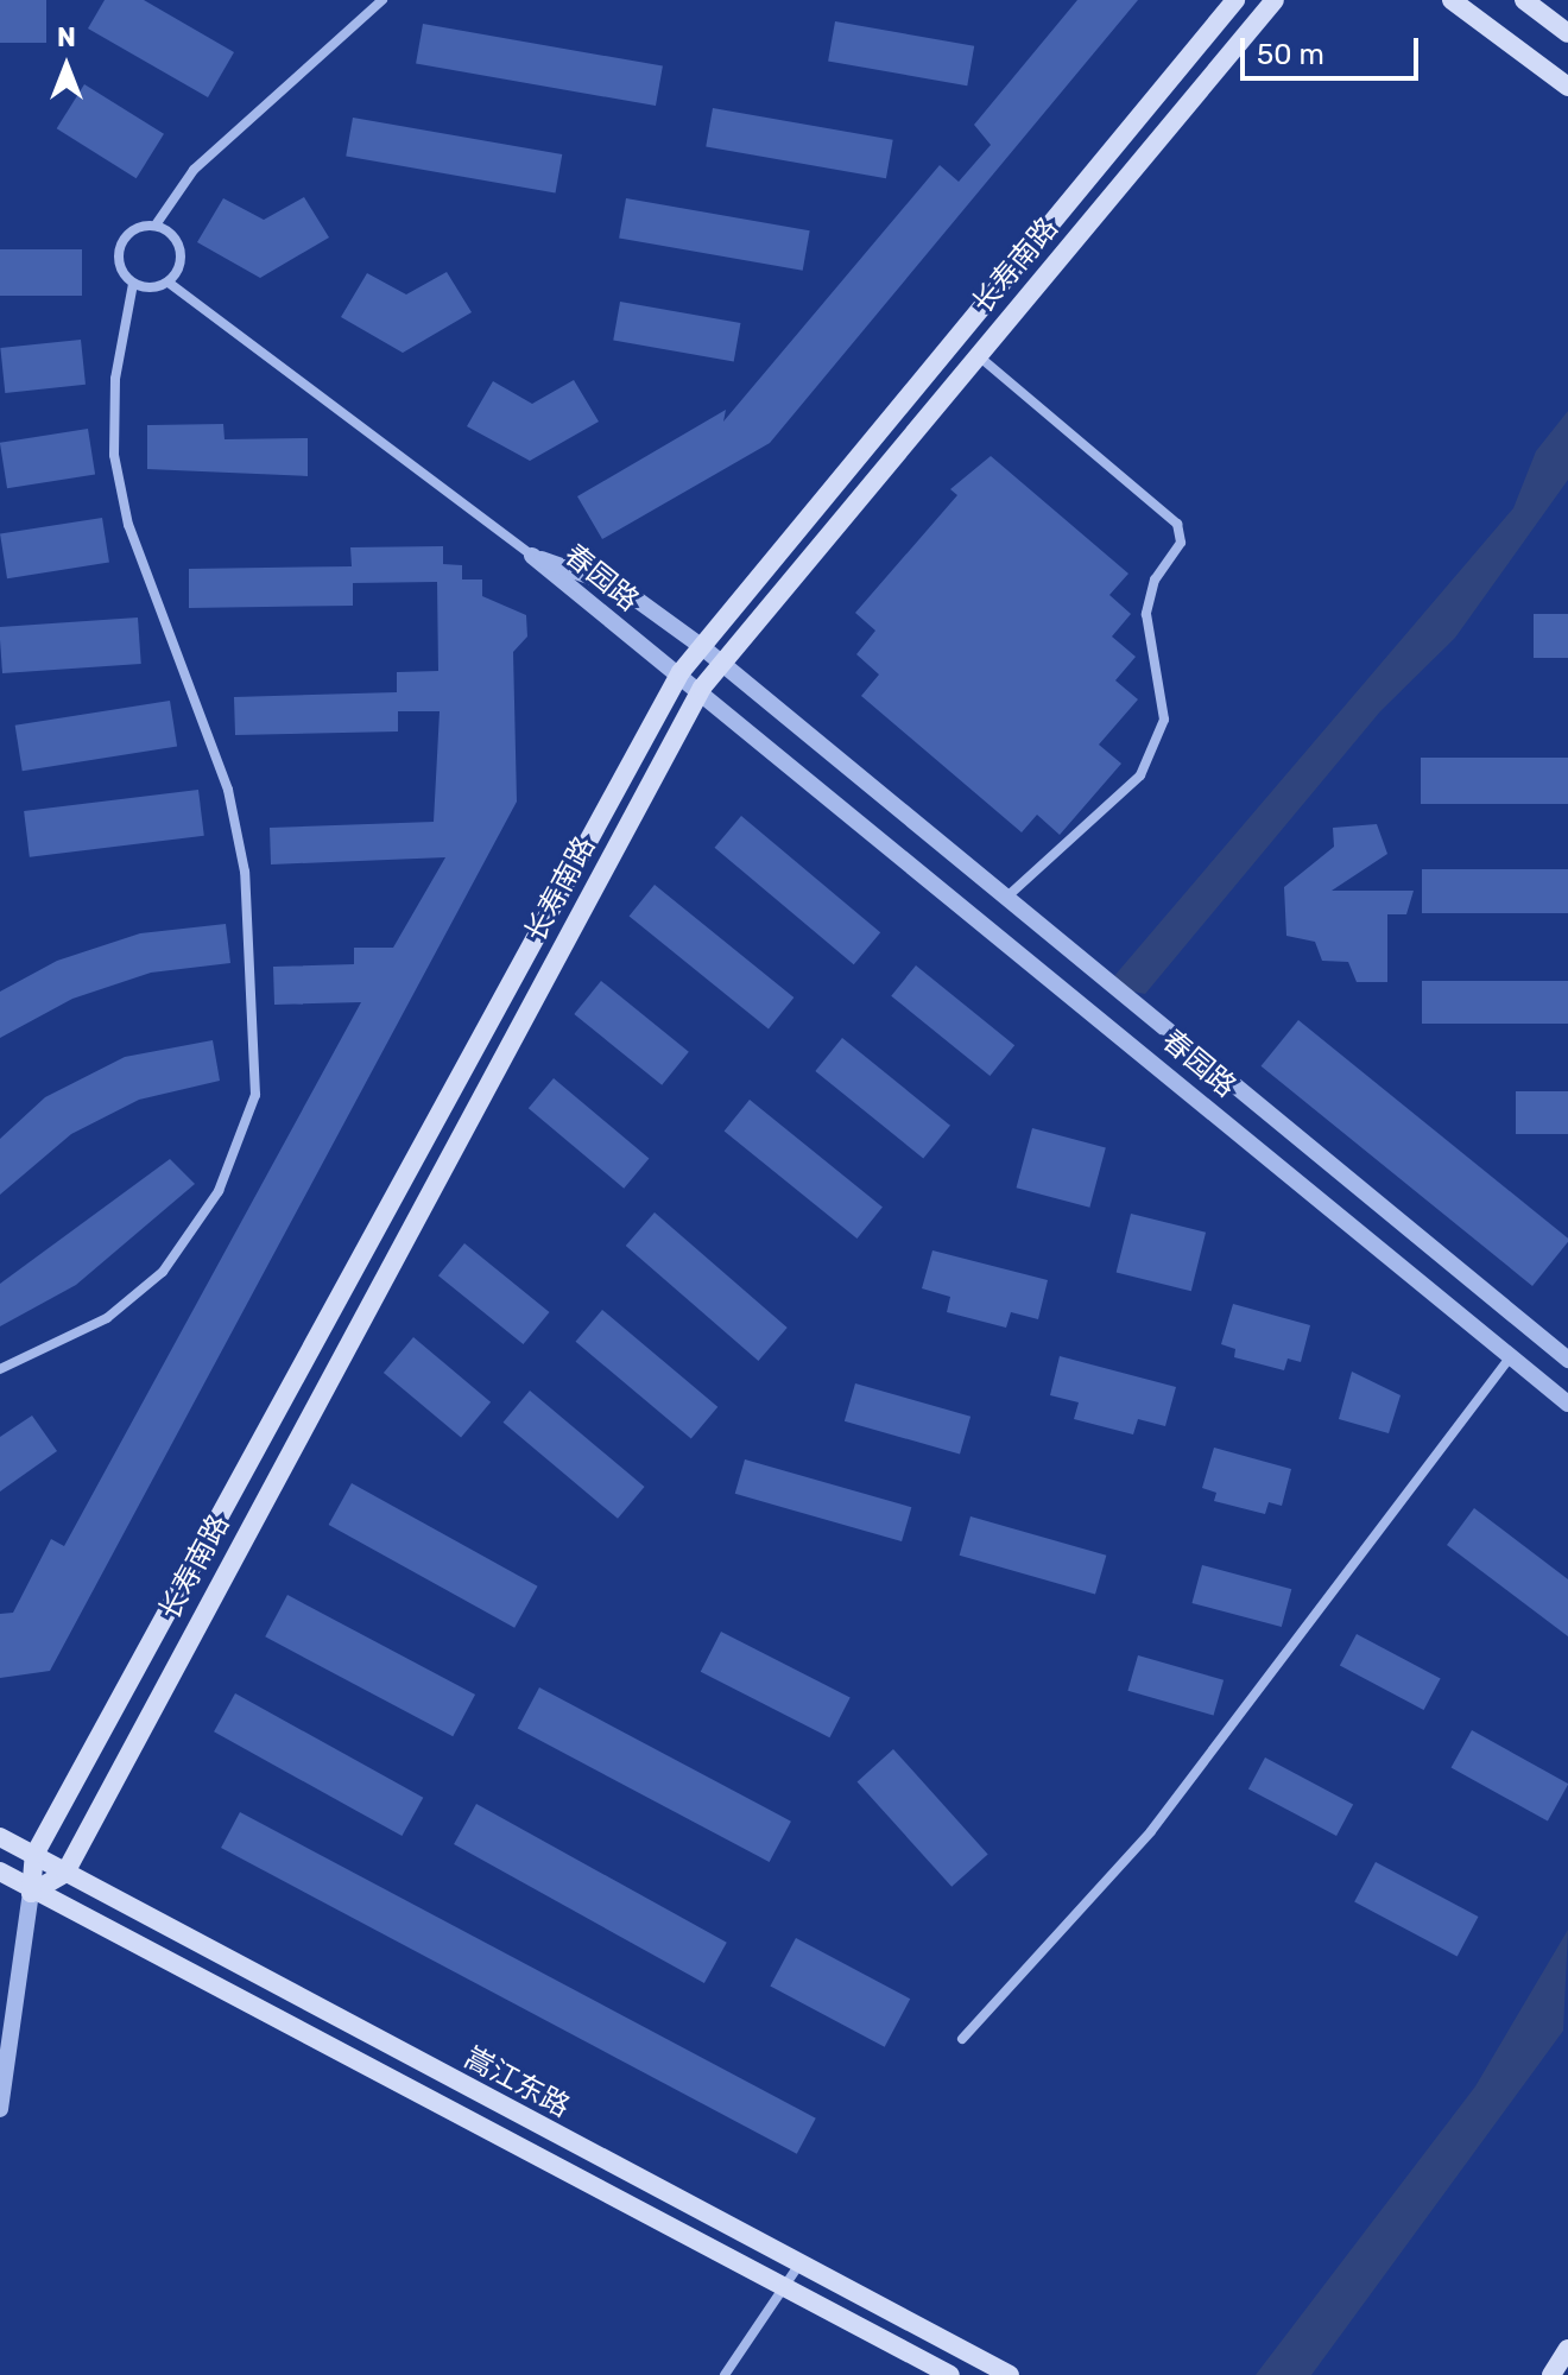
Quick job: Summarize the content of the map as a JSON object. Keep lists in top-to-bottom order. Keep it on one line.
{"streets":{"main road":["长寿南路","嵩江东路"],"street":["春园路"]},"crossings":[["长寿南路","春园路"],["长寿南路","嵩江东路"]],"scale_bar":"50 m","north":"top"}
